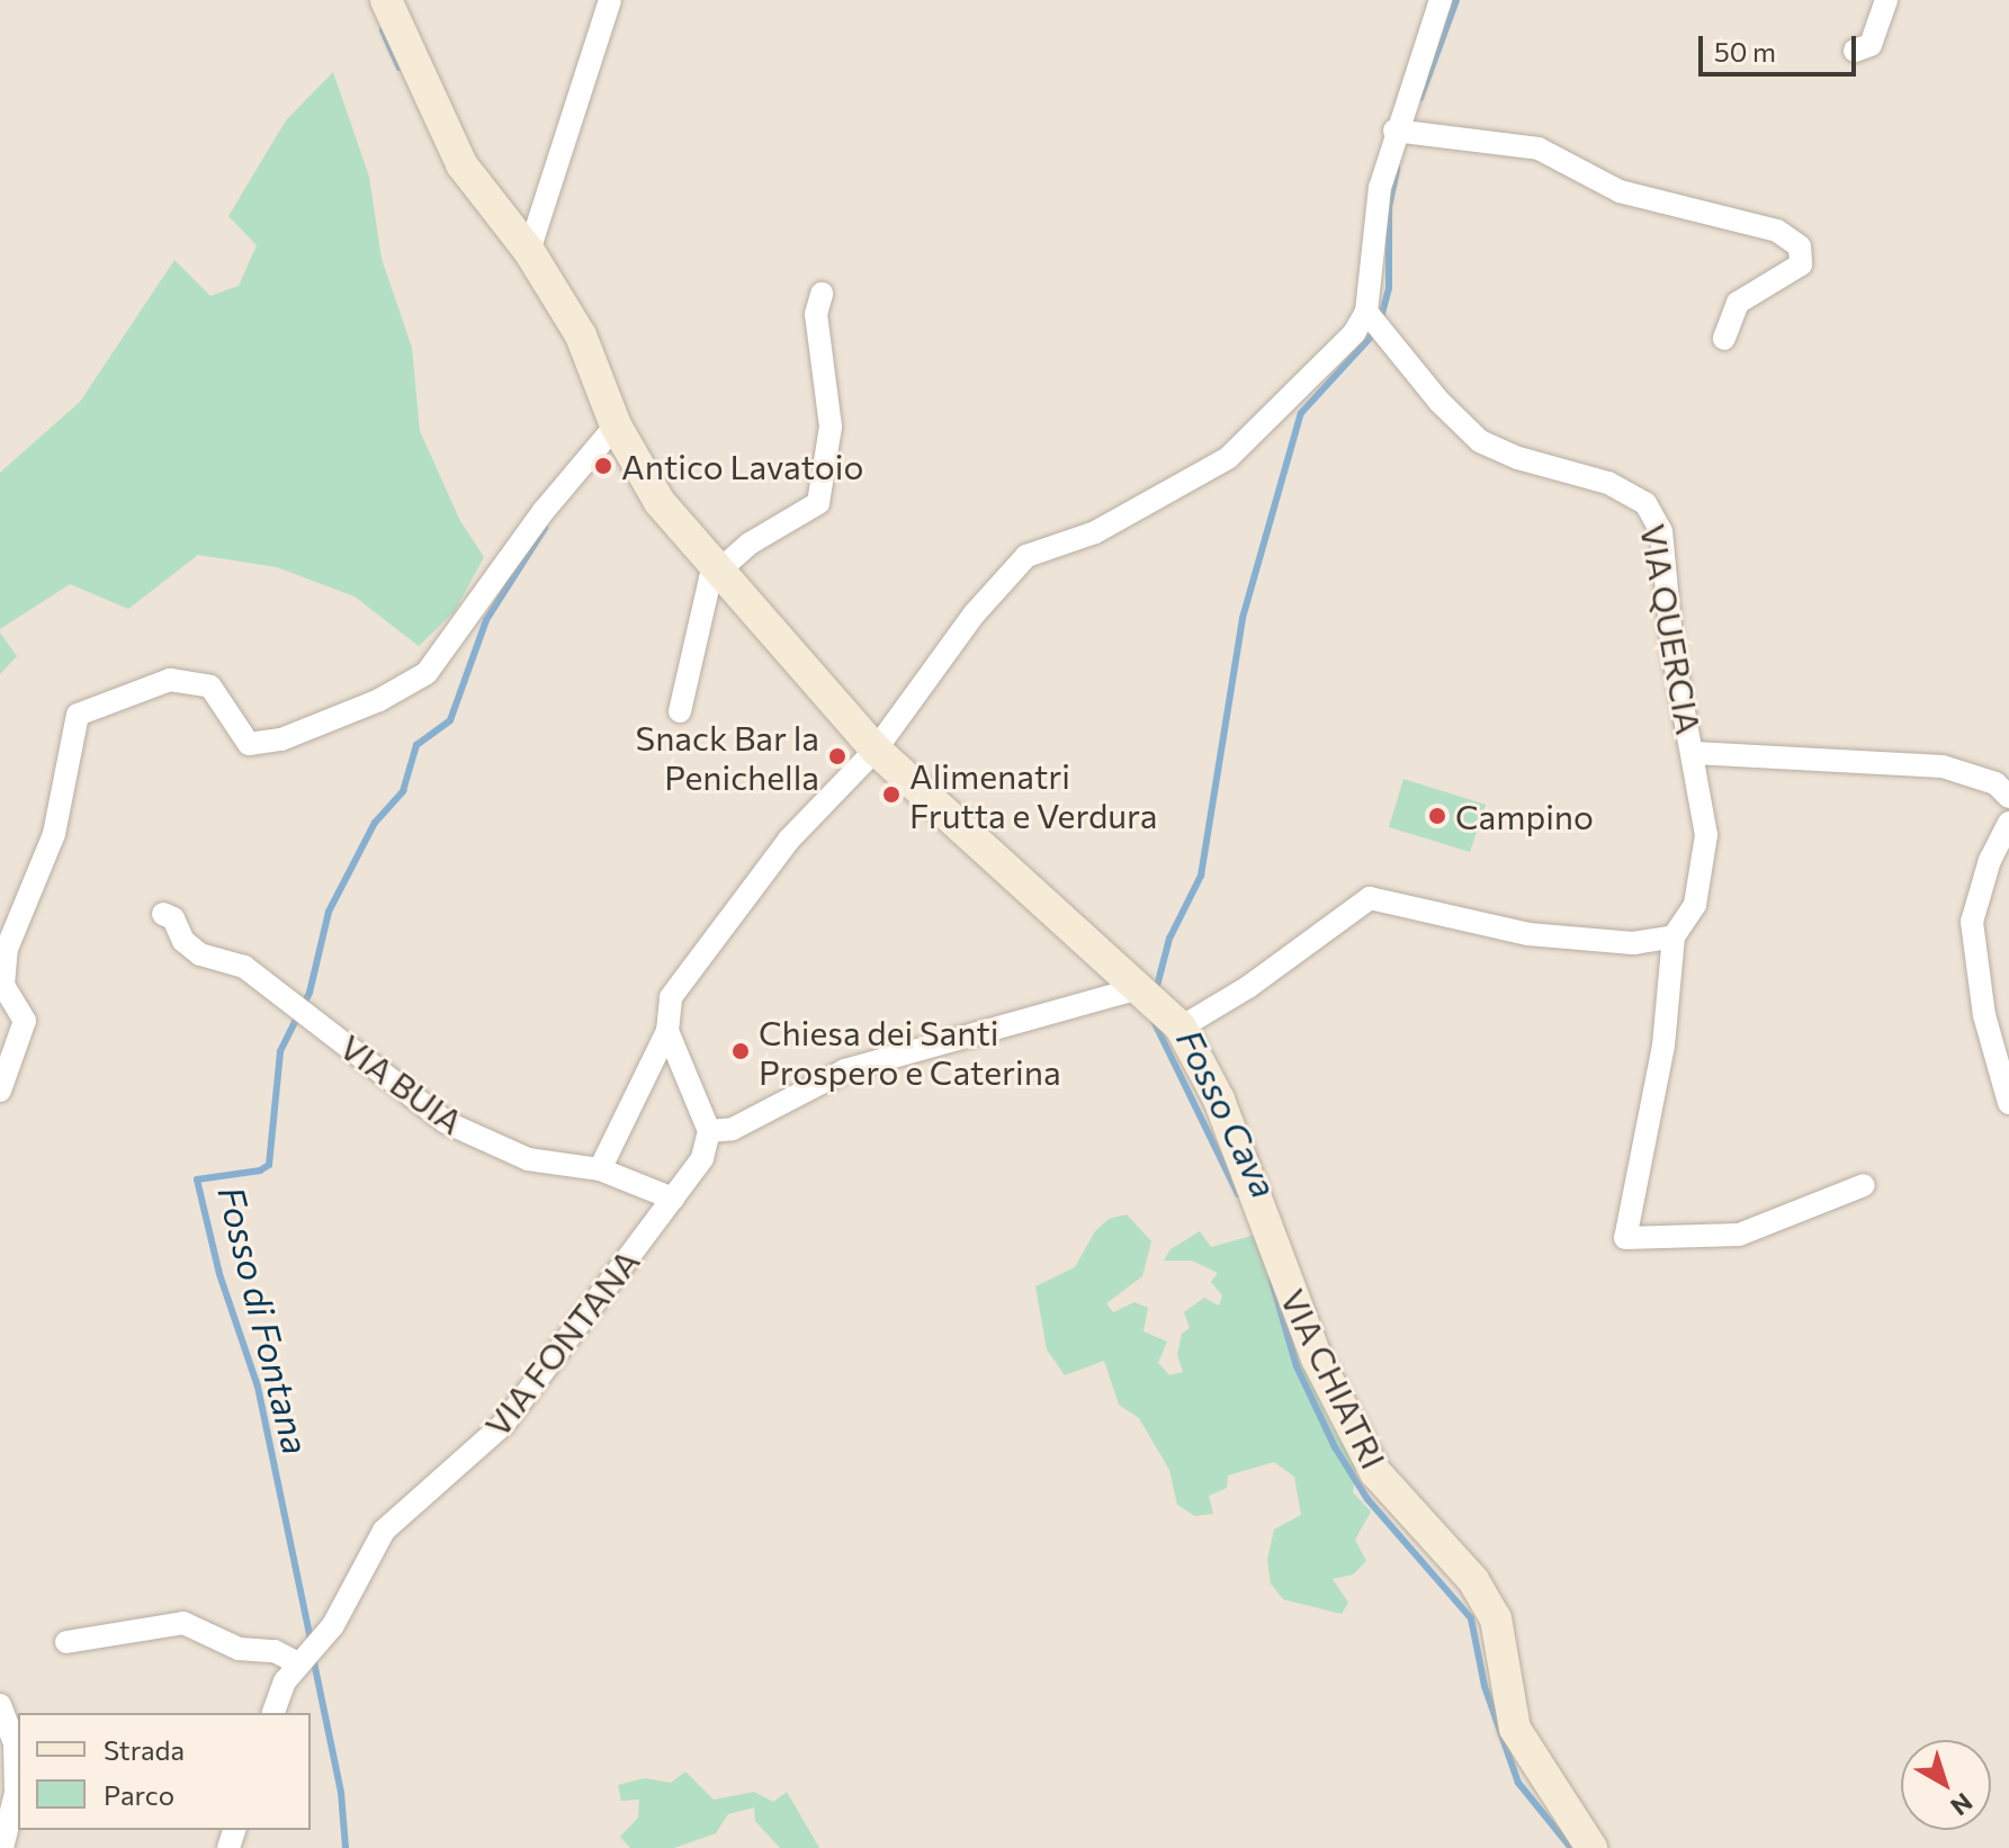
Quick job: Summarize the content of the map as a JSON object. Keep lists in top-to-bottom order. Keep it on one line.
{"streets":{"street":["VIA QUERCIA","VIA BUIA","VIA FONTANA","VIA CHIATRI"]},"crossings":[["VIA BUIA","VIA FONTANA"]],"water":["Fosso Cava","Fosso di Fontana"],"places":["Antico Lavatoio","Snack Bar la Penichella","Alimenatri Frutta e Verdura","Campino","Chiesa dei Santi Prospero e Caterina"],"legend":["Strada","Parco"],"scale_bar":"50 m","north":"bottom right"}
